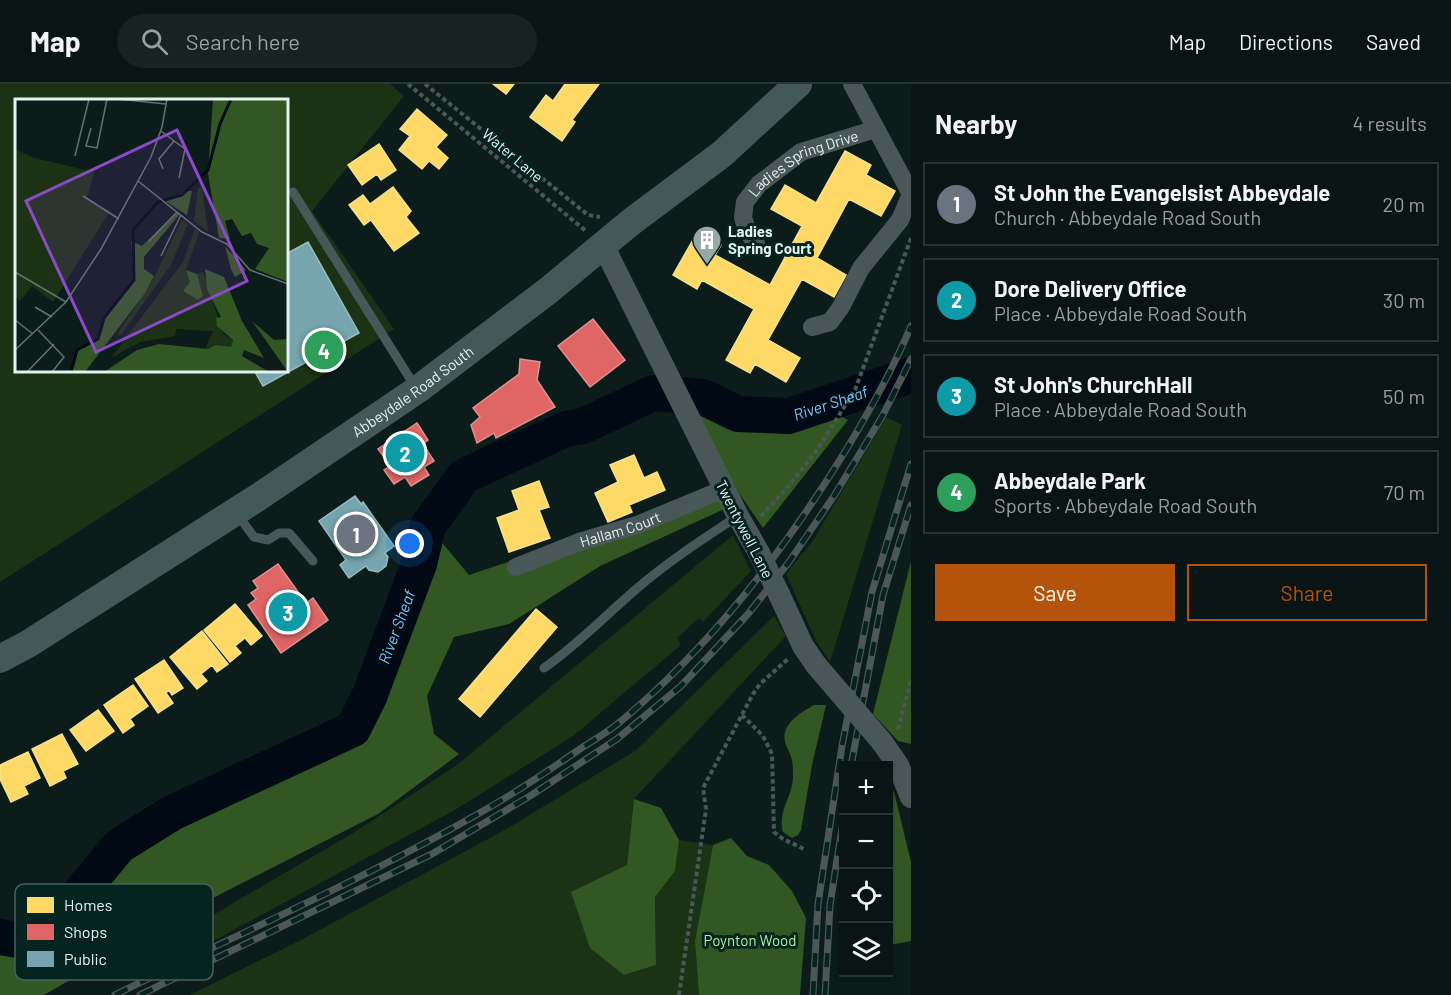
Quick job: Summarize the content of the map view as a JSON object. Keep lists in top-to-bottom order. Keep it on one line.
{"streets":{"main road":["Abbeydale Road South"],"street":["Ladies Spring Drive","Hallam Court","Twentywell Lane"],"path":["Water Lane"]},"crossings":[["Water Lane","Abbeydale Road South"],["Water Lane","Twentywell Lane"],["Abbeydale Road South","Twentywell Lane"],["Hallam Court","Twentywell Lane"]],"water":["River Sheaf"],"parks":["Poynton Wood"],"places":{"building":["Ladies Spring Court"]},"legend":["Homes","Shops","Public"],"page":{"header":"Map","search":"Search here","nav":["Map","Directions","Saved"],"heading":["Nearby","4 results"],"list":[{"mark":"1","name":"St John the Evangelsist Abbeydale","note":"Church · Abbeydale Road South","value":"20 m"},{"mark":"2","name":"Dore Delivery Office","note":"Place · Abbeydale Road South","value":"30 m"},{"mark":"3","name":"St John's ChurchHall","note":"Place · Abbeydale Road South","value":"50 m"},{"mark":"4","name":"Abbeydale Park","note":"Sports · Abbeydale Road South","value":"70 m"}],"pins":["4","2","1","3"],"buttons":["Save","Share"],"map_buttons":["+","−"]}}
